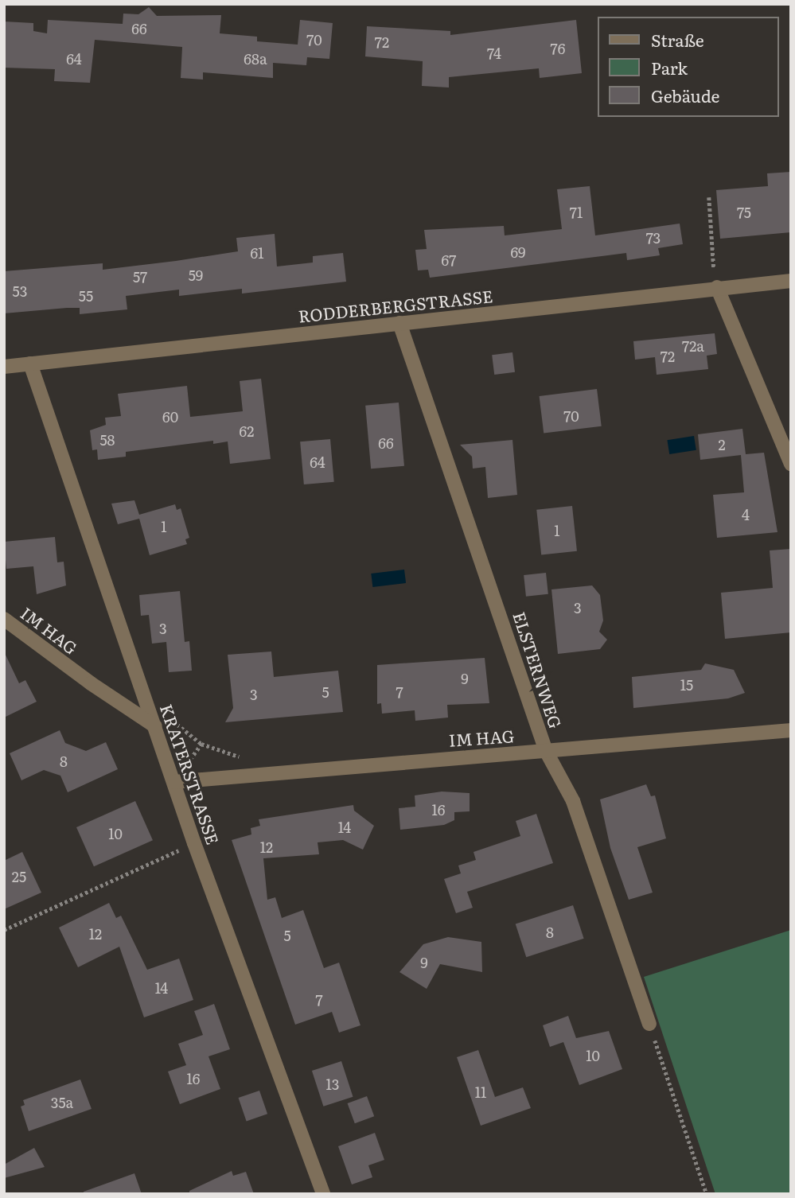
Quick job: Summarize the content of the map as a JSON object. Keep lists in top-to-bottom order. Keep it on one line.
{"streets":{"street":["RODDERBERGSTRASSE","IM HAG","ELSTERNWEG","KRATERSTRASSE"]},"crossings":[["RODDERBERGSTRASSE","ELSTERNWEG"],["RODDERBERGSTRASSE","KRATERSTRASSE"],["IM HAG","ELSTERNWEG"],["IM HAG","KRATERSTRASSE"]],"house_numbers":["66","70","72","76","74","64","68a","71","75","73","69","61","67","59","57","53","55","72a","72","70","60","62","58","66","2","64","4","1","1","3","3","9","15","5","7","3","8","16","14","10","12","25","8","12","5","9","14","7","10","16","13","11","35a"],"legend":["Straße","Park","Gebäude"]}
